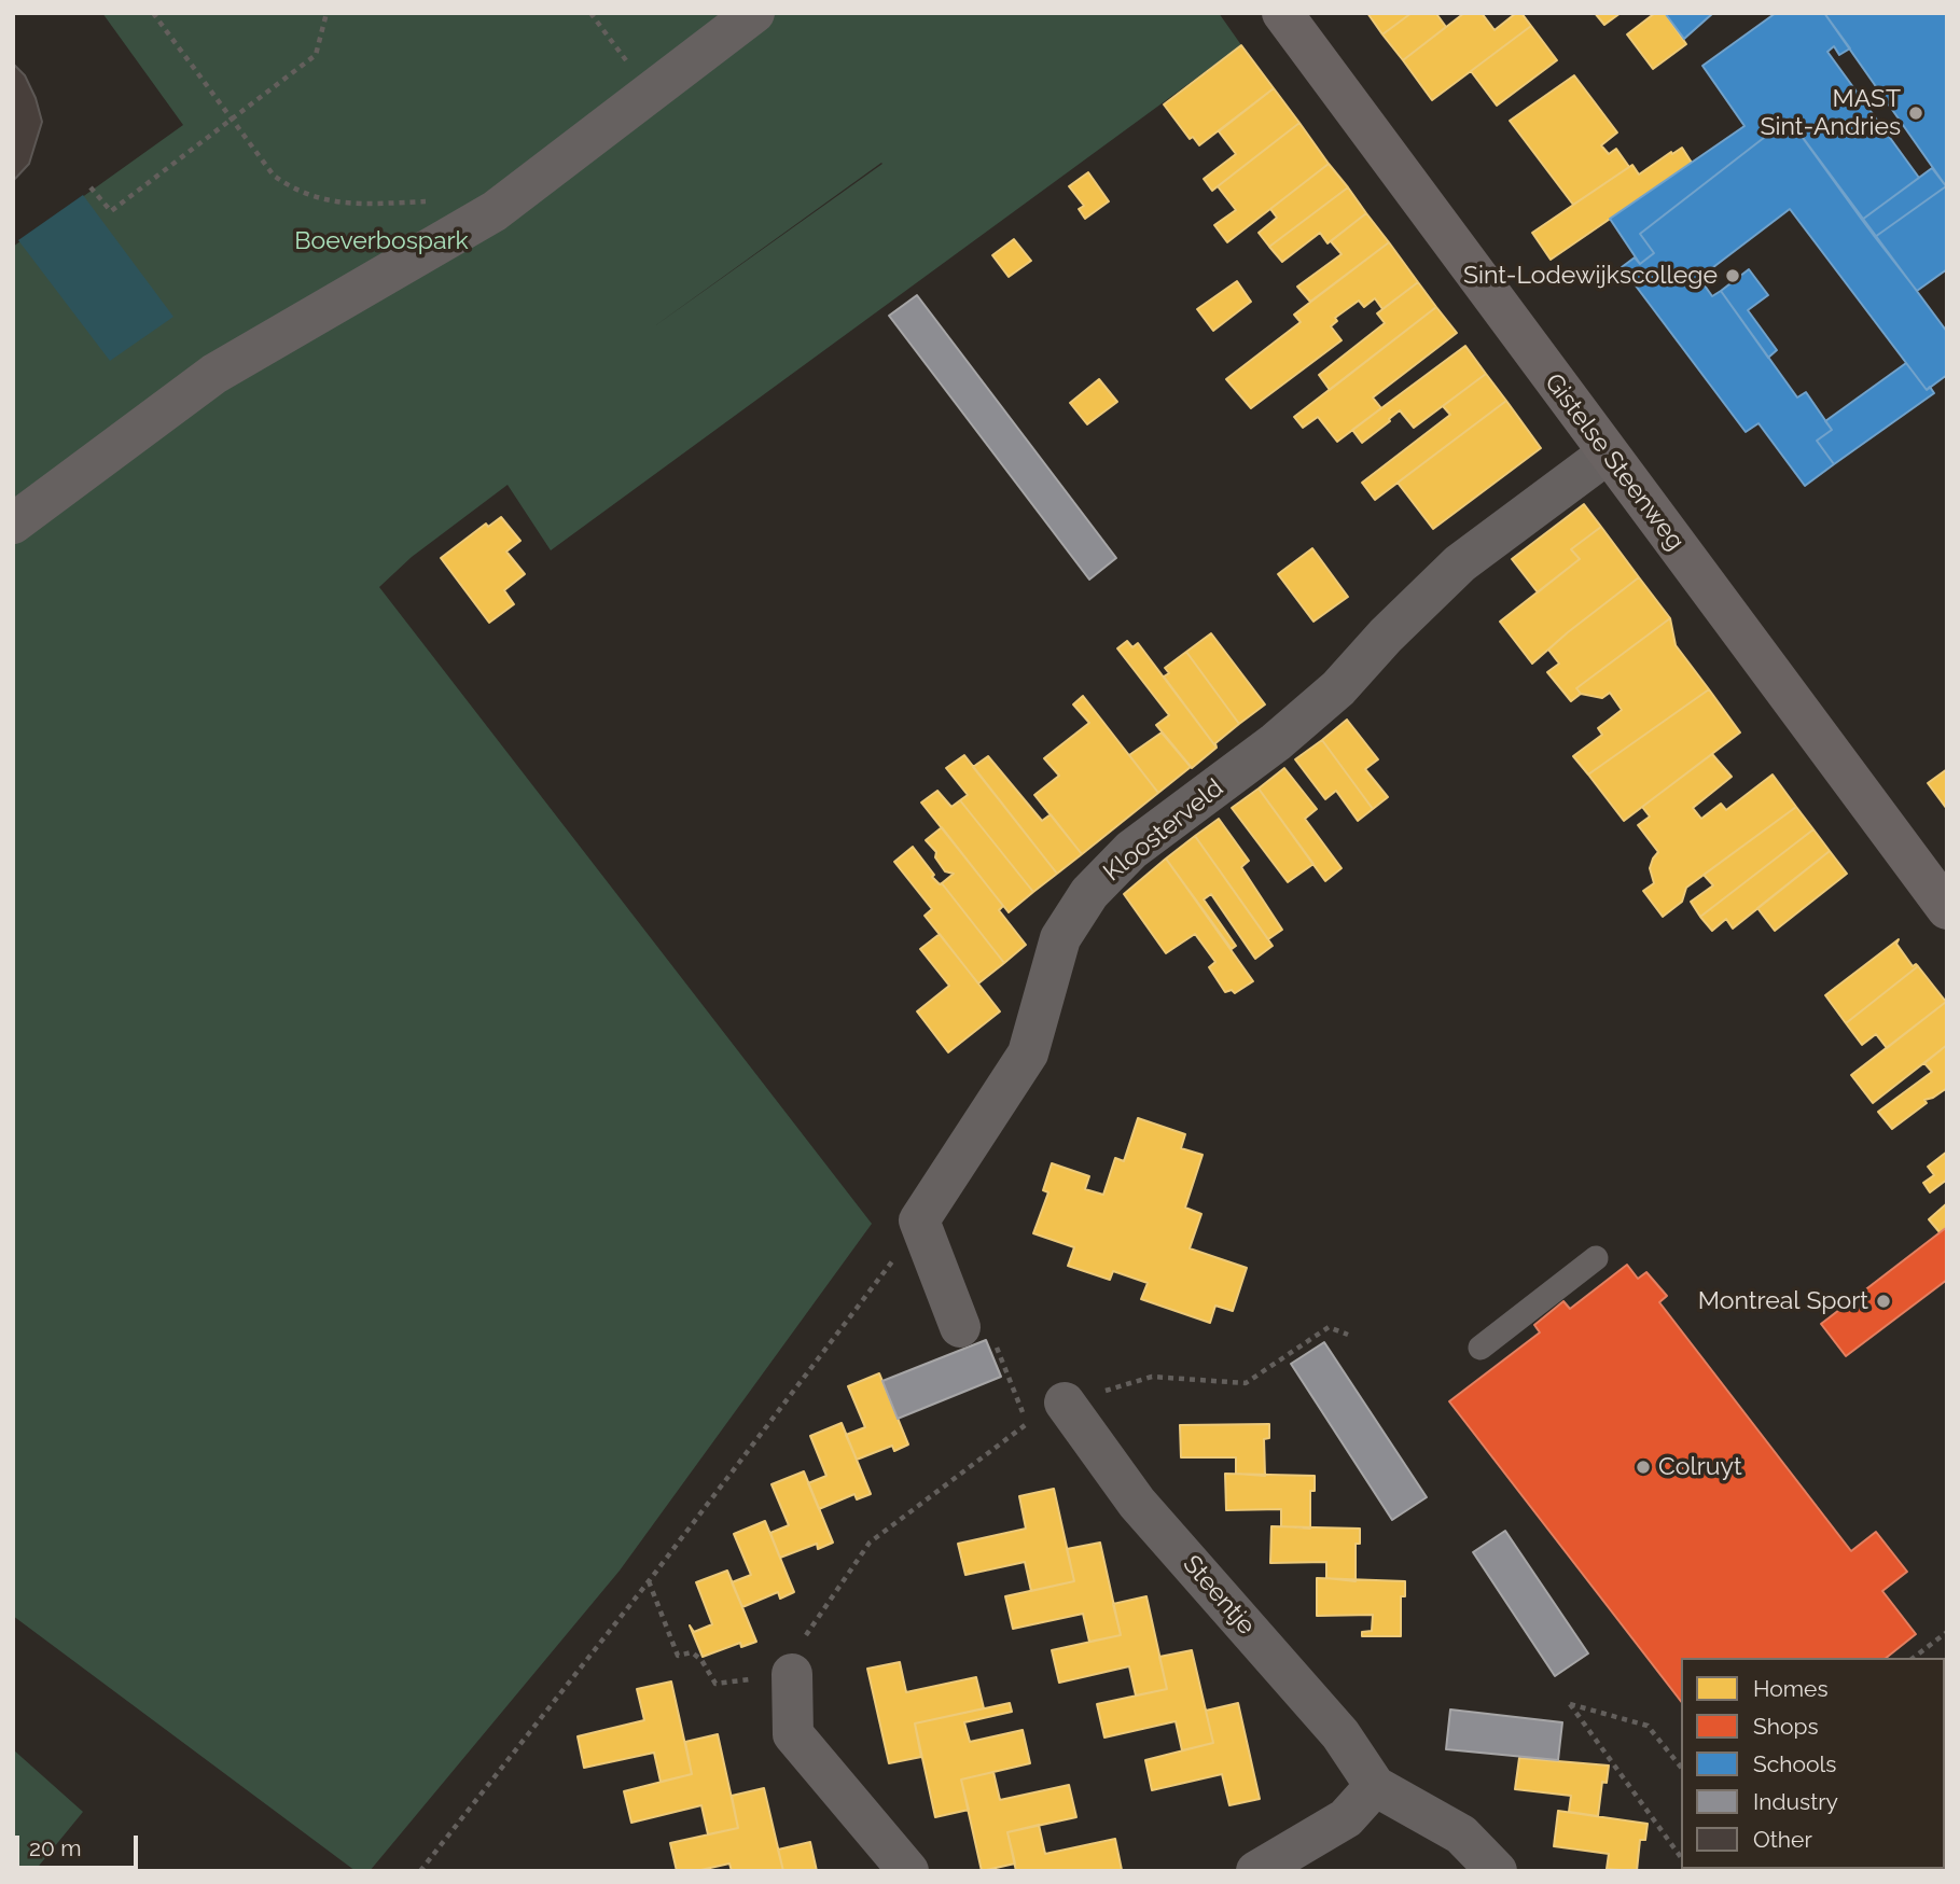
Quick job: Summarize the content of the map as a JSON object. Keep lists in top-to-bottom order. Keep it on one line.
{"streets":{"main road":["Gistelse Steenweg"],"street":["Kloosterveld","Steentje"]},"crossings":[["Gistelse Steenweg","Kloosterveld"]],"parks":["Boeverbospark"],"places":["MAST Sint-Andries","Sint-Lodewijkscollege","Montreal Sport","Colruyt"],"legend":["Homes","Shops","Schools","Industry","Other"],"scale_bar":"20 m"}
